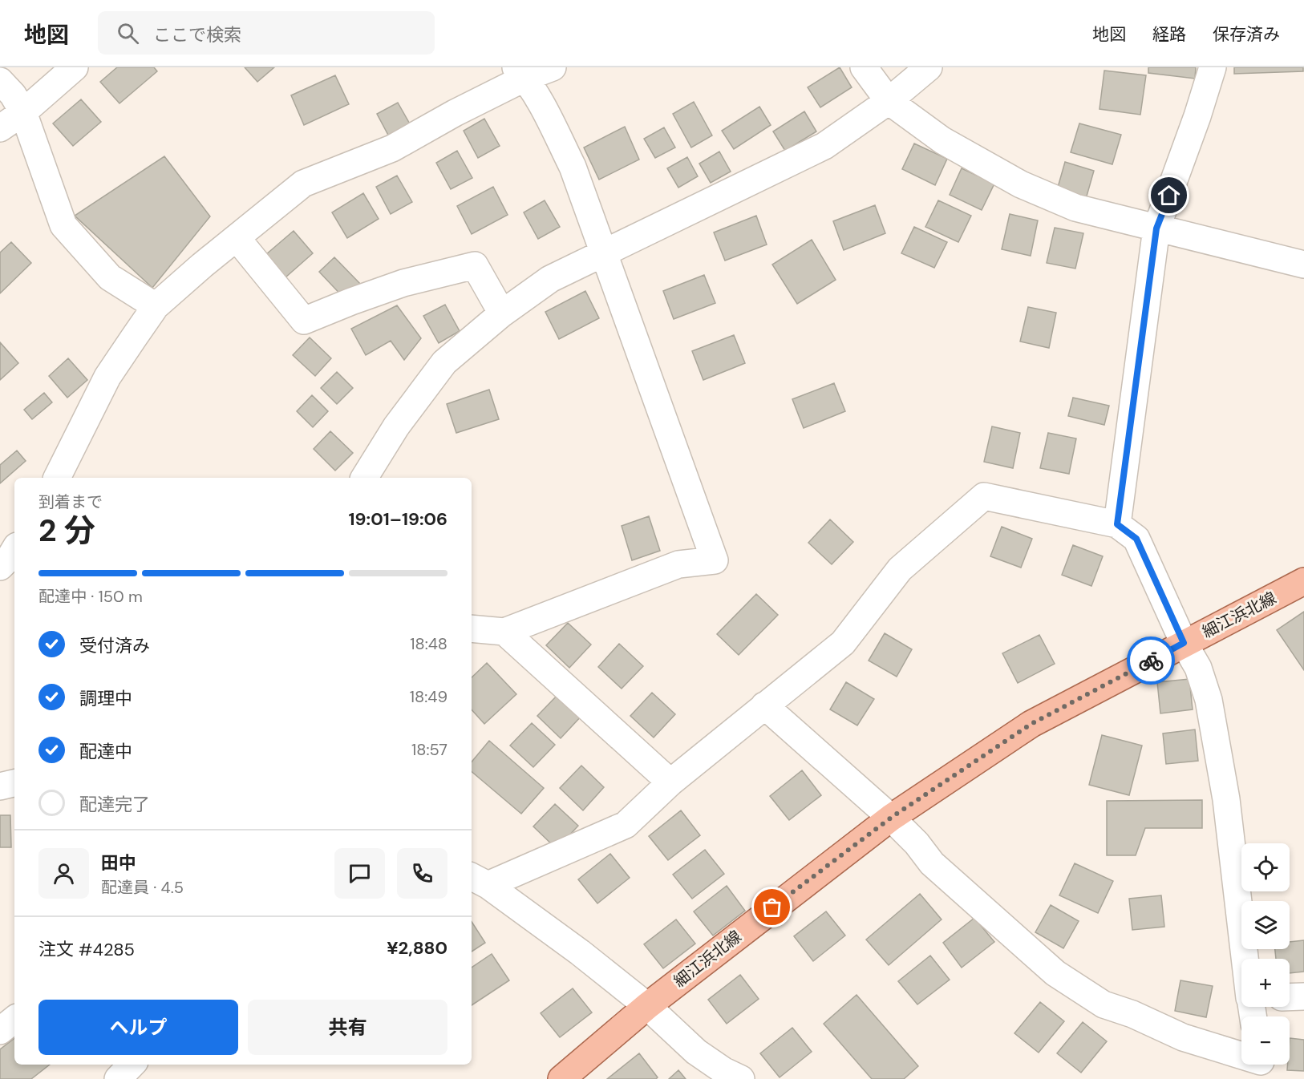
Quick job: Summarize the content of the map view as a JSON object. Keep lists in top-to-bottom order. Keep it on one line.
{"streets":{"main road":["細江浜北線"]},"page":{"header":"地図","search":"ここで検索","nav":["地図","経路","保存済み"],"heading":["2 分","到着まで","19:01–19:06"],"panel":["田中","配達員 · 4.5","注文 #4285","¥2,880"],"bar":"配達中 · 150 m","list":[["受付済み","18:48"],["調理中","18:49"],["配達中","18:57"],"配達完了"],"map_buttons":["+","−"],"buttons":["ヘルプ","共有"]}}
